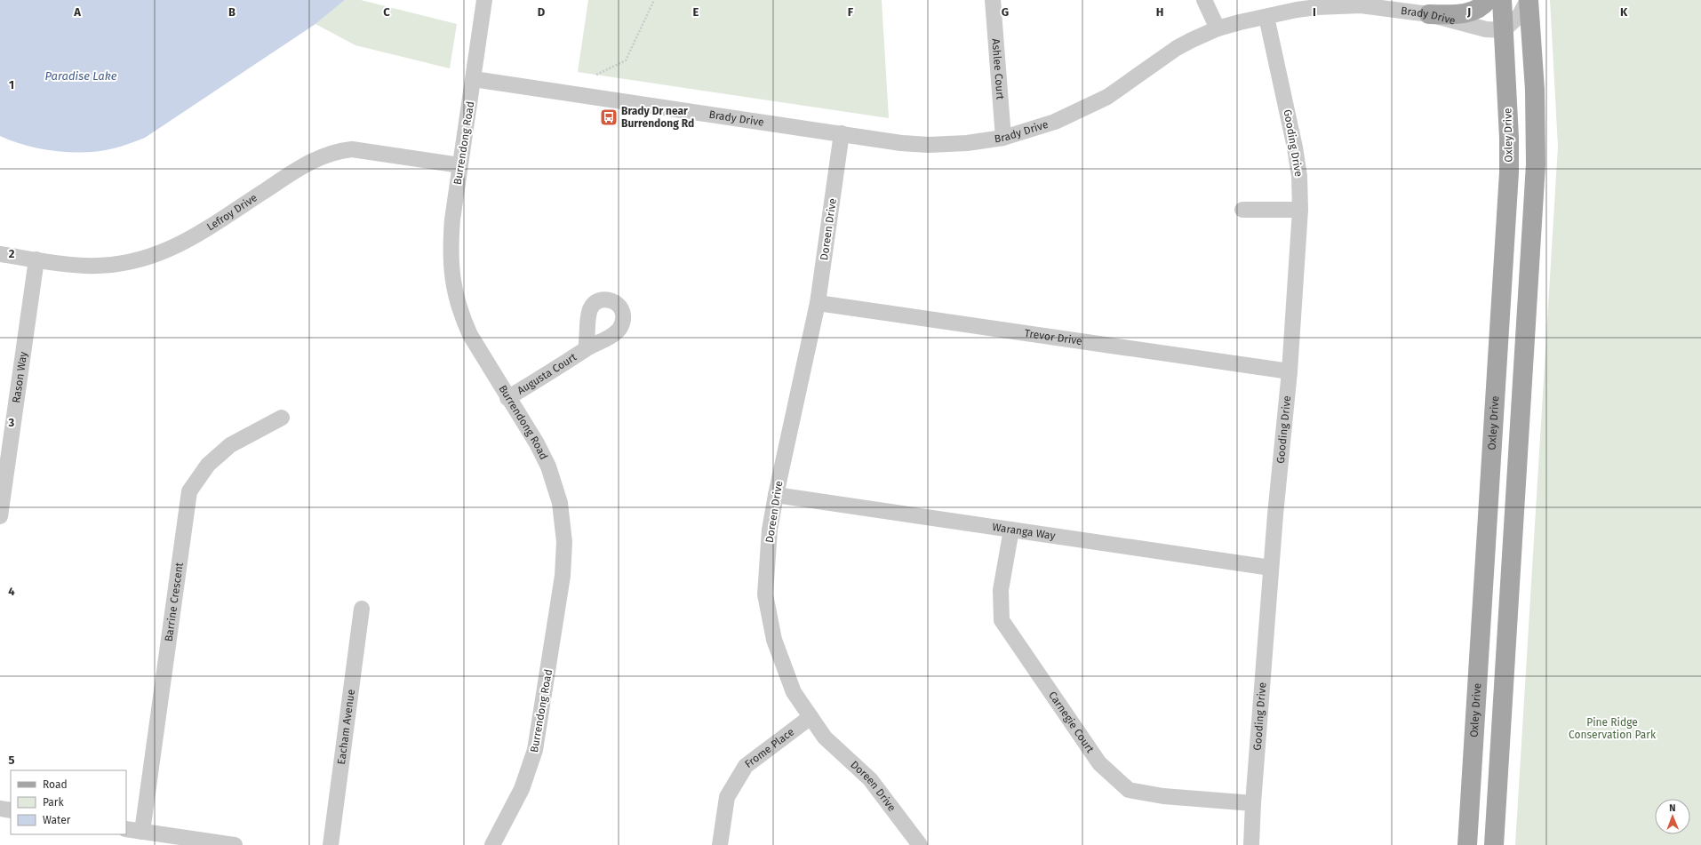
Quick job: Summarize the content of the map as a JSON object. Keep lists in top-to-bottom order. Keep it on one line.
{"streets":{"main road":["Oxley Drive"],"street":["Brady Drive","Ashlee Court","Burrendong Road","Gooding Drive","Lefroy Drive","Doreen Drive","Trevor Drive","Augusta Court","Rason Way","Waranga Way","Barrine Crescent","Carnegie Court","Eacham Avenue","Frome Place"]},"crossings":[["Brady Drive","Ashlee Court"],["Brady Drive","Oxley Drive"],["Brady Drive","Burrendong Road"],["Brady Drive","Gooding Drive"],["Brady Drive","Doreen Drive"],["Burrendong Road","Lefroy Drive"],["Burrendong Road","Augusta Court"],["Gooding Drive","Trevor Drive"],["Gooding Drive","Waranga Way"],["Gooding Drive","Carnegie Court"],["Lefroy Drive","Rason Way"],["Doreen Drive","Trevor Drive"],["Doreen Drive","Waranga Way"],["Doreen Drive","Frome Place"],["Waranga Way","Carnegie Court"]],"water":["Paradise Lake"],"parks":["Pine Ridge Conservation Park"],"places":{"bus stop":["Brady Dr near Burrendong Rd"]},"legend":["Road","Park","Water"],"north":"top","grid":{"columns":["A","B","C","D","E","F","G","H","I","J","K"],"rows":["1","2","3","4","5"]}}
